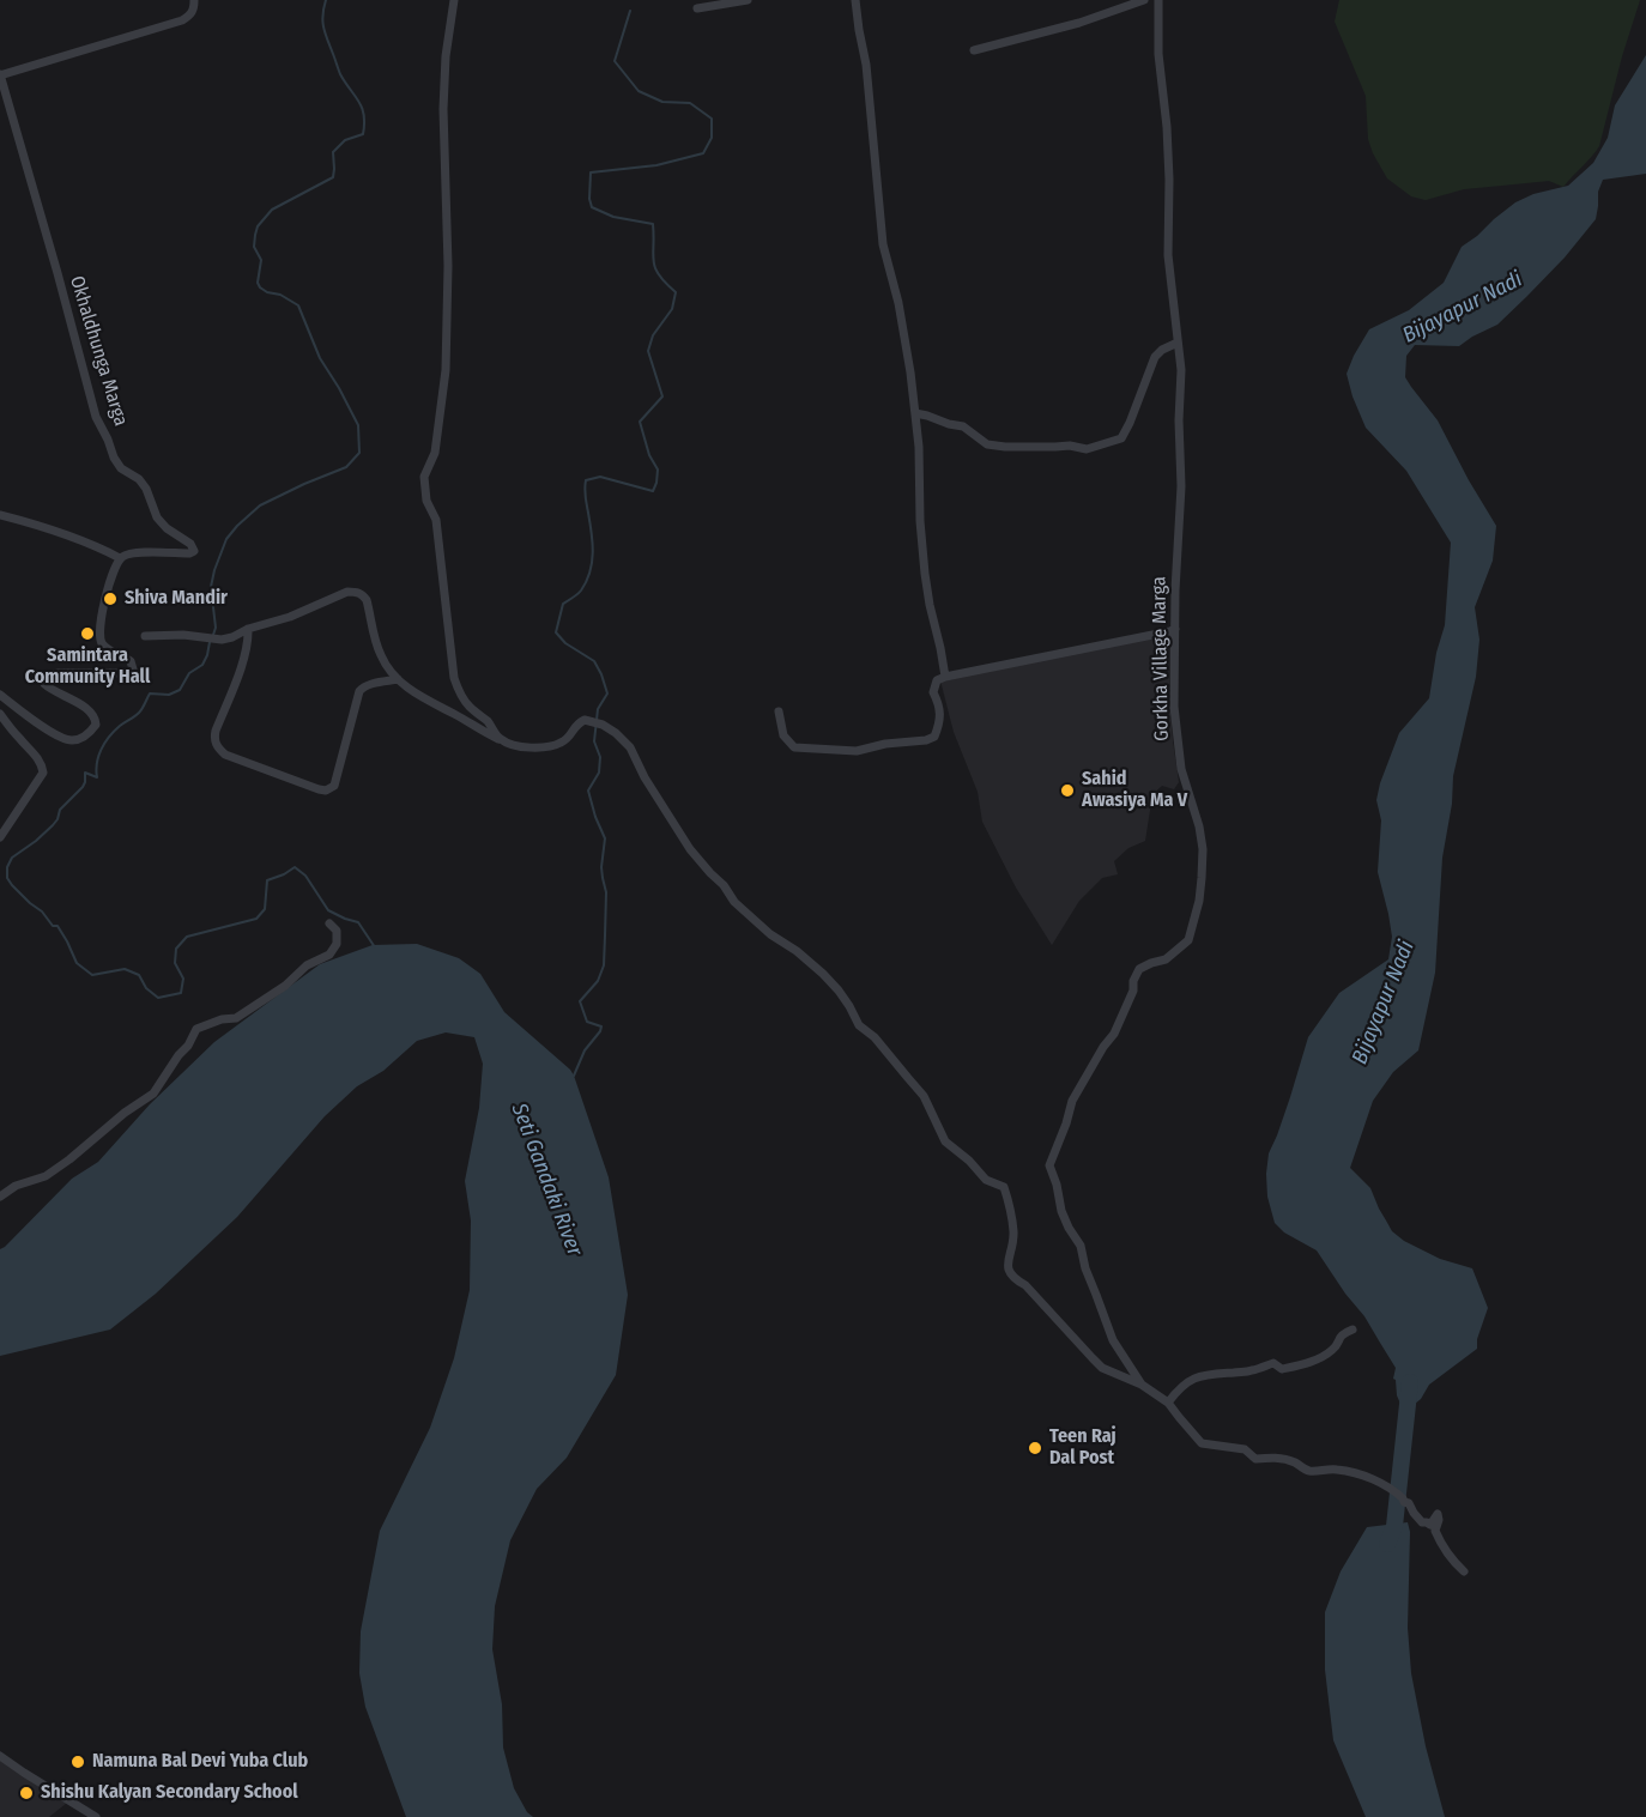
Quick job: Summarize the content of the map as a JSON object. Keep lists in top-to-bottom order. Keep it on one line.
{"streets":{"street":["Okhaldhunga Marga","Gorkha Village Marga"]},"water":["Bijayapur Nadi","Seti Gandaki River"],"places":["Shiva Mandir","Samintara Community Hall","Sahid Awasiya Ma V","Teen Raj Dal Post","Namuna Bal Devi Yuba Club","Shishu Kalyan Secondary School"]}
